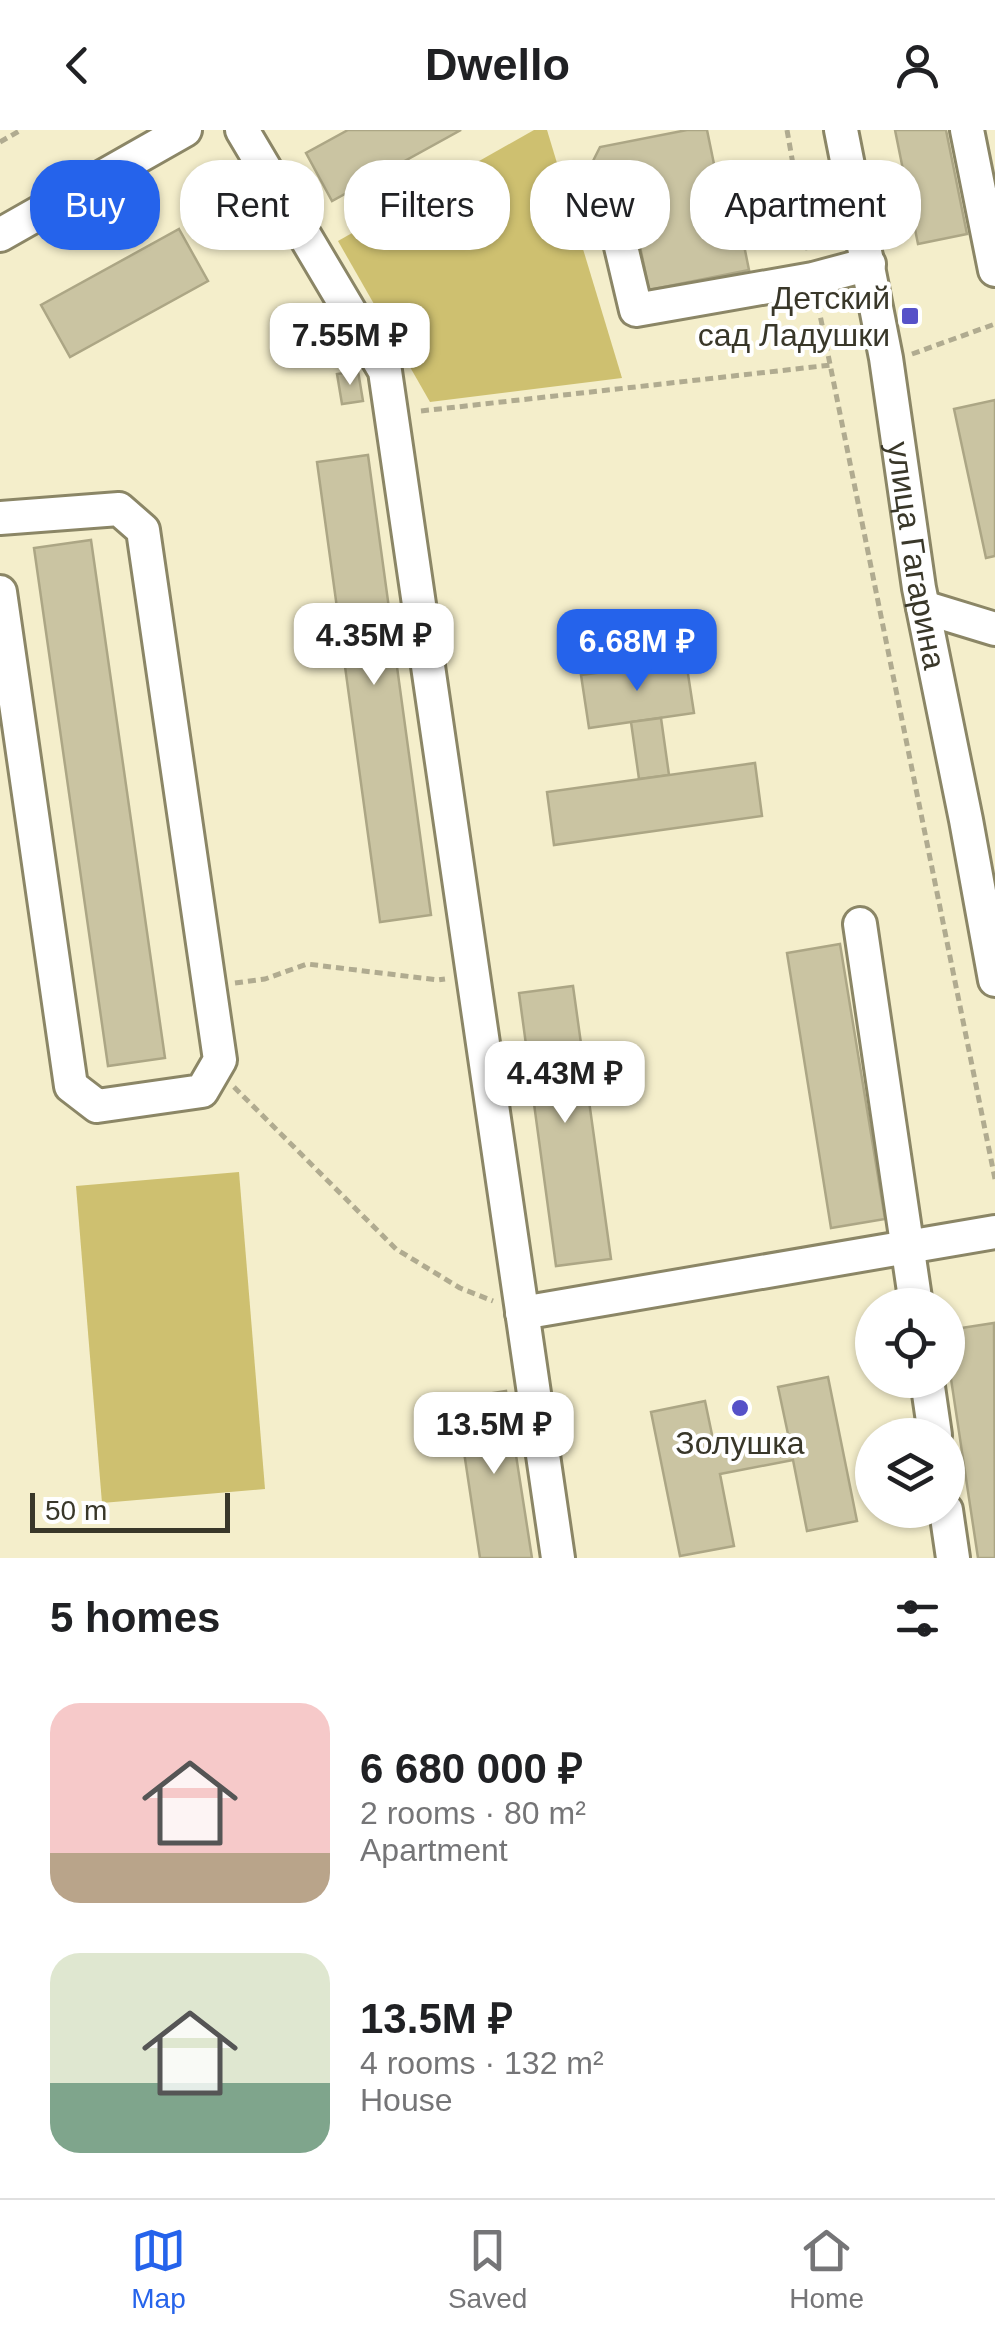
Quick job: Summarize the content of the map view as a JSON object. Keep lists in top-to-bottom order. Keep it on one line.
{"streets":{"street":["улица Гагарина"]},"places":{"transit":["Детский сад Ладушки"],"other":["Золушка"]},"scale_bar":"50 m","page":{"header":"Dwello","chip":["Buy","Rent","Filters","New","Apartment"],"price":["7.55M ₽","4.35M ₽","6.68M ₽","4.43M ₽","13.5M ₽"],"scale":"50 m","heading":"5 homes","list":[{"name":"6 680 000 ₽","note":"2 rooms · 80 m² · Apartment"},{"name":"13.5M ₽","note":"4 rooms · 132 m² · House"}],"tabs":["Map","Saved","Home"]}}
